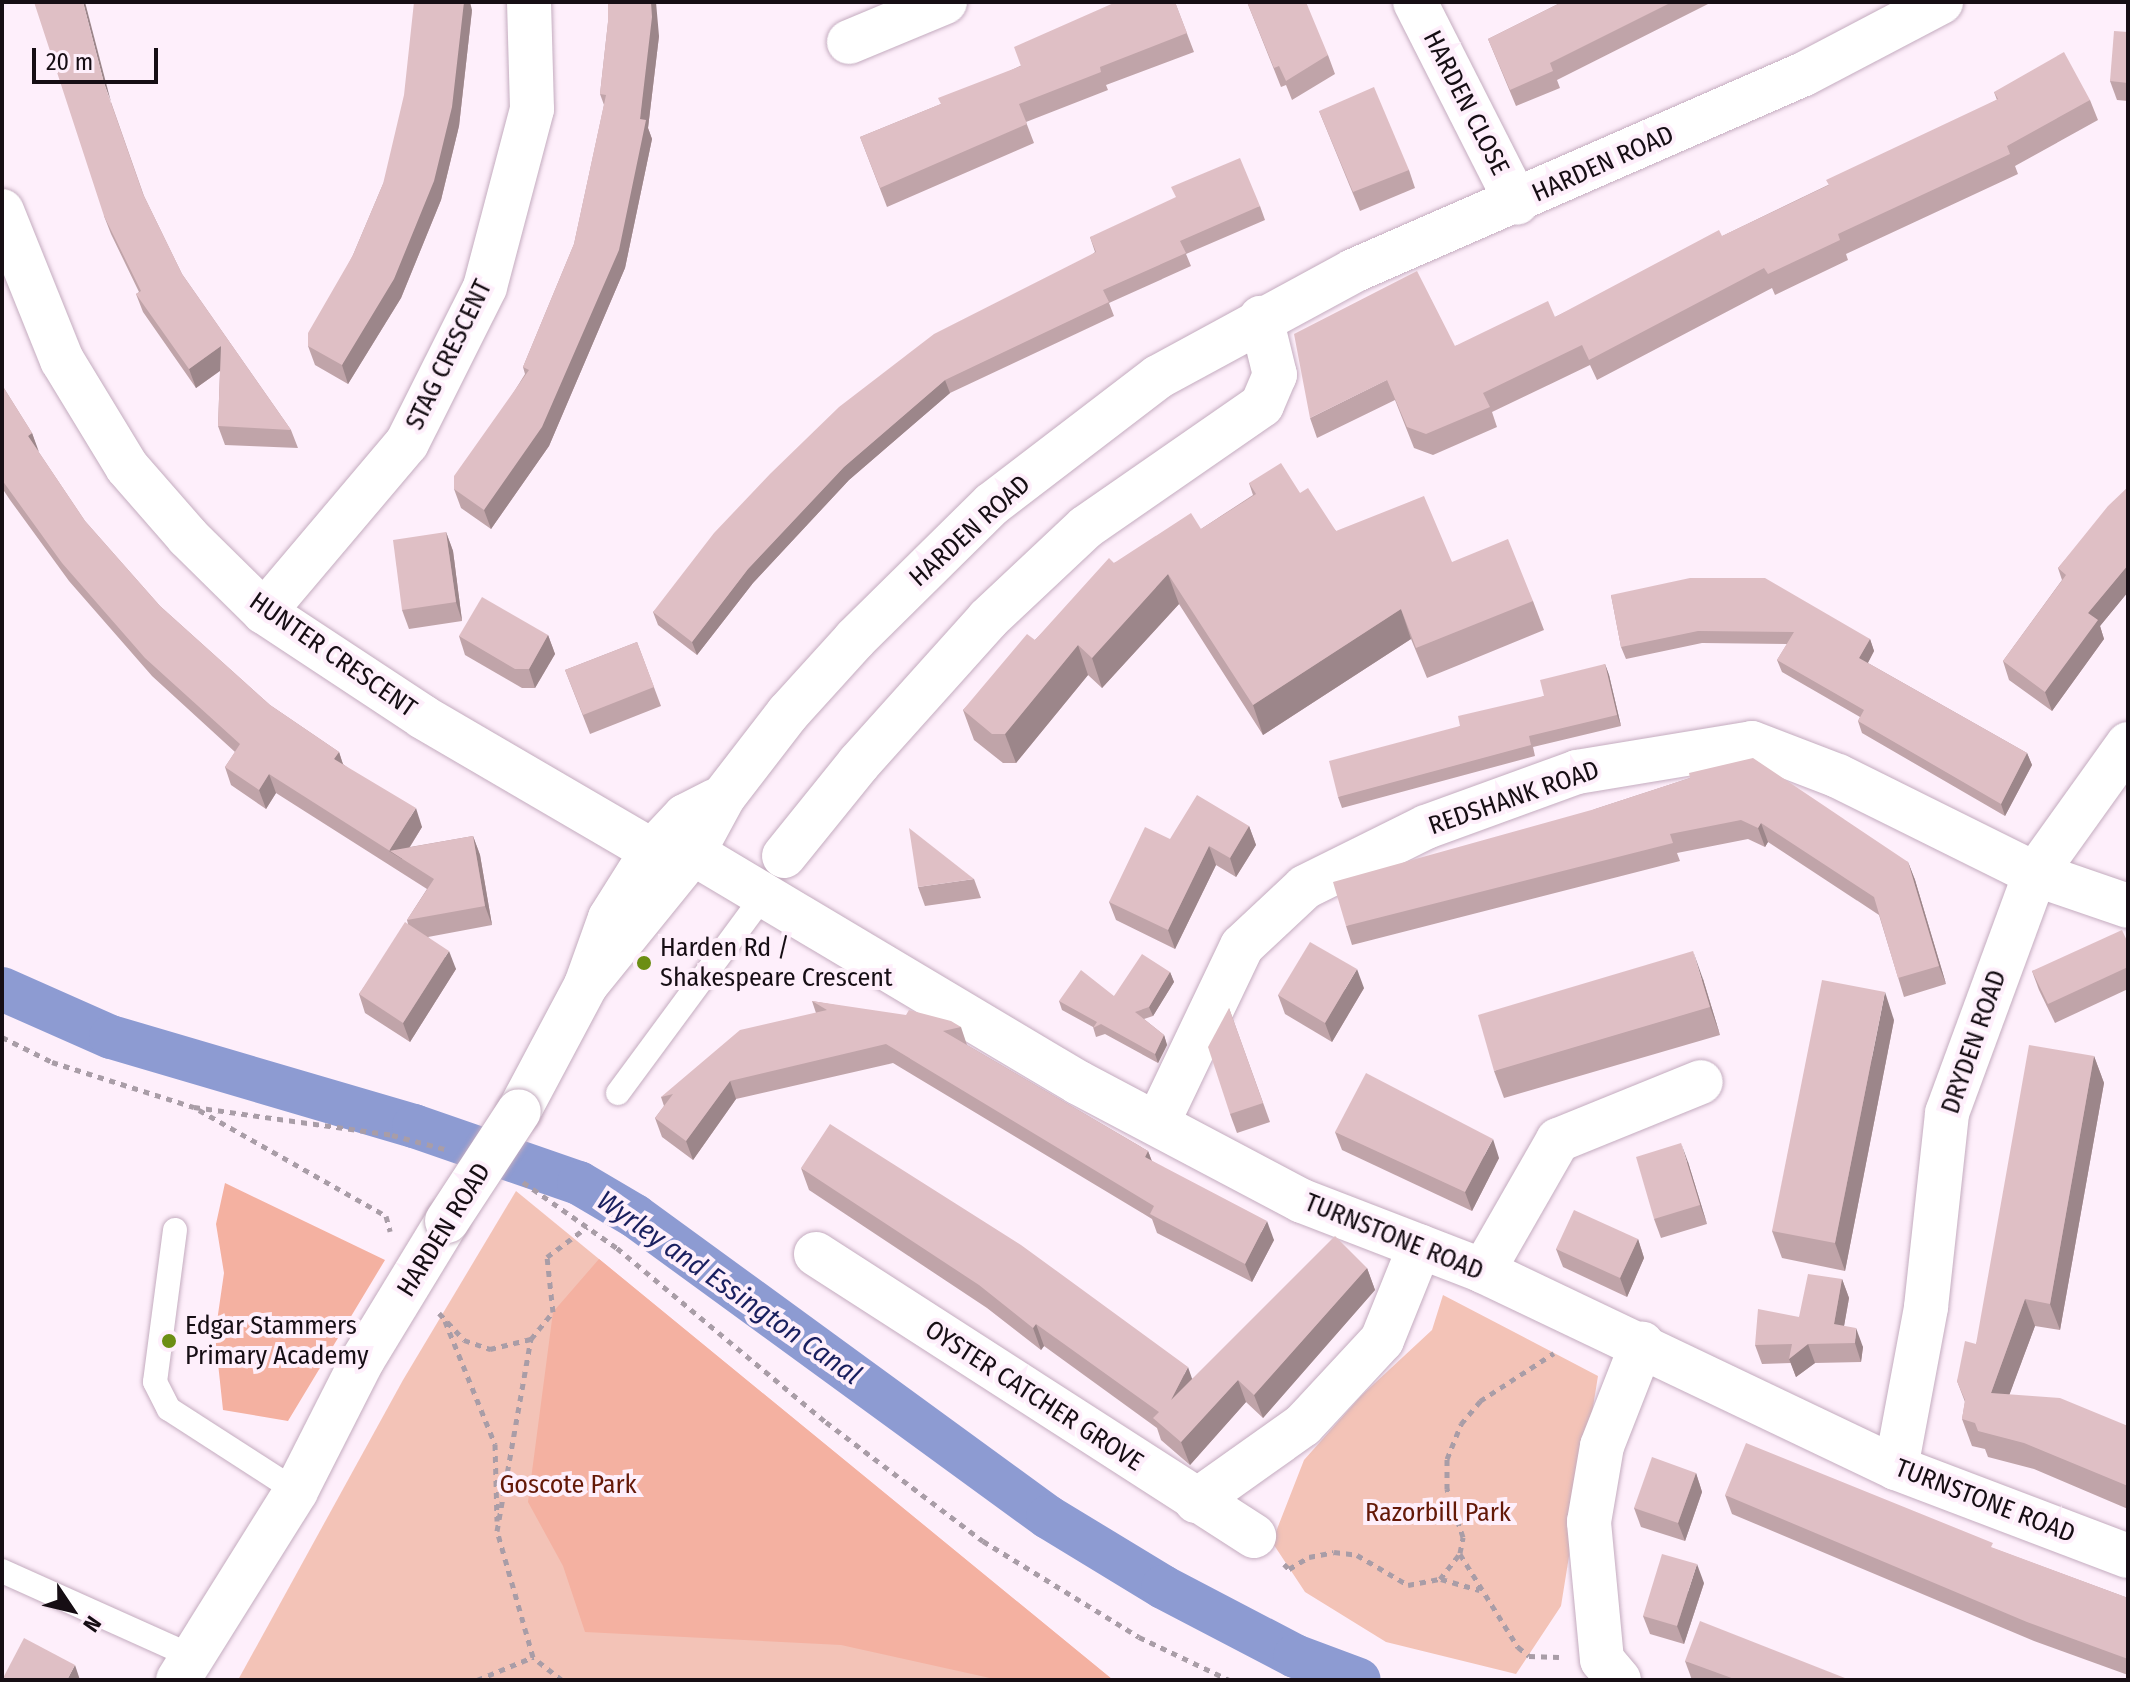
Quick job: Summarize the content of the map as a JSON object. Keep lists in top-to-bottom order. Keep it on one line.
{"streets":{"street":["HARDEN CLOSE","HARDEN ROAD","STAG CRESCENT","HUNTER CRESCENT","REDSHANK ROAD","DRYDEN ROAD","TURNSTONE ROAD","OYSTER CATCHER GROVE"]},"crossings":[["HARDEN CLOSE","HARDEN ROAD"],["HARDEN ROAD","HUNTER CRESCENT"],["HARDEN ROAD","TURNSTONE ROAD"],["STAG CRESCENT","HUNTER CRESCENT"],["HUNTER CRESCENT","TURNSTONE ROAD"],["REDSHANK ROAD","DRYDEN ROAD"],["REDSHANK ROAD","TURNSTONE ROAD"],["DRYDEN ROAD","TURNSTONE ROAD"]],"water":["Wyrley and Essington Canal"],"parks":["Goscote Park","Razorbill Park"],"places":["Harden Rd / Shakespeare Crescent","Edgar Stammers Primary Academy"],"scale_bar":"20 m","north":"bottom right"}
